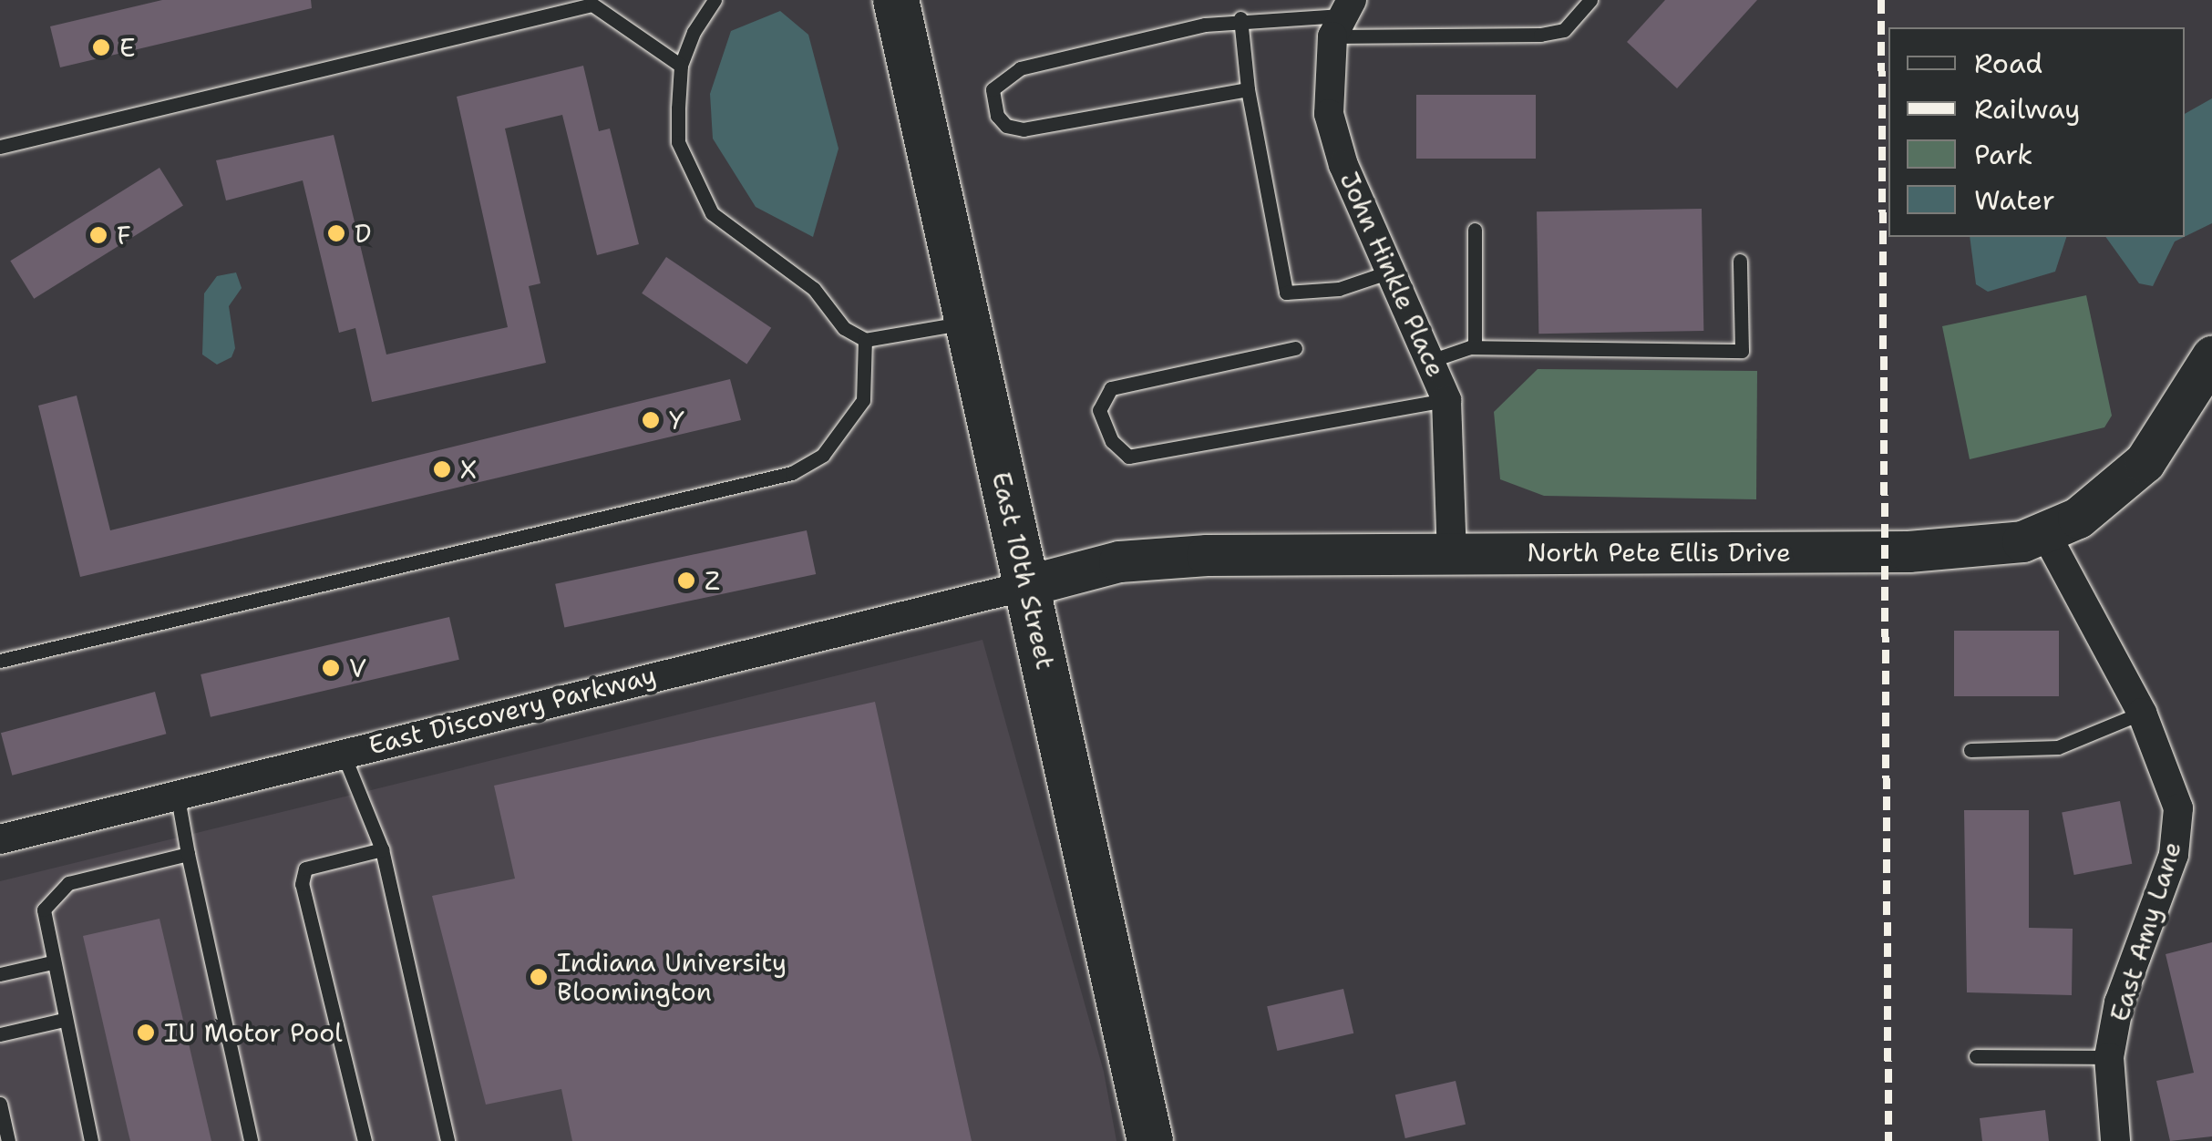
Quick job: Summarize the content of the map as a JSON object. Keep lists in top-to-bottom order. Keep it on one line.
{"streets":{"main road":["East 10th Street"],"street":["John Hinkle Place","North Pete Ellis Drive","East Discovery Parkway","East Amy Lane"]},"crossings":[["John Hinkle Place","North Pete Ellis Drive"],["North Pete Ellis Drive","East 10th Street"],["North Pete Ellis Drive","East Discovery Parkway"],["North Pete Ellis Drive","East Amy Lane"],["East 10th Street","East Discovery Parkway"]],"places":["E","D","F","Y","X","Z","V","Indiana University Bloomington","IU Motor Pool"],"legend":["Road","Railway","Park","Water"]}
